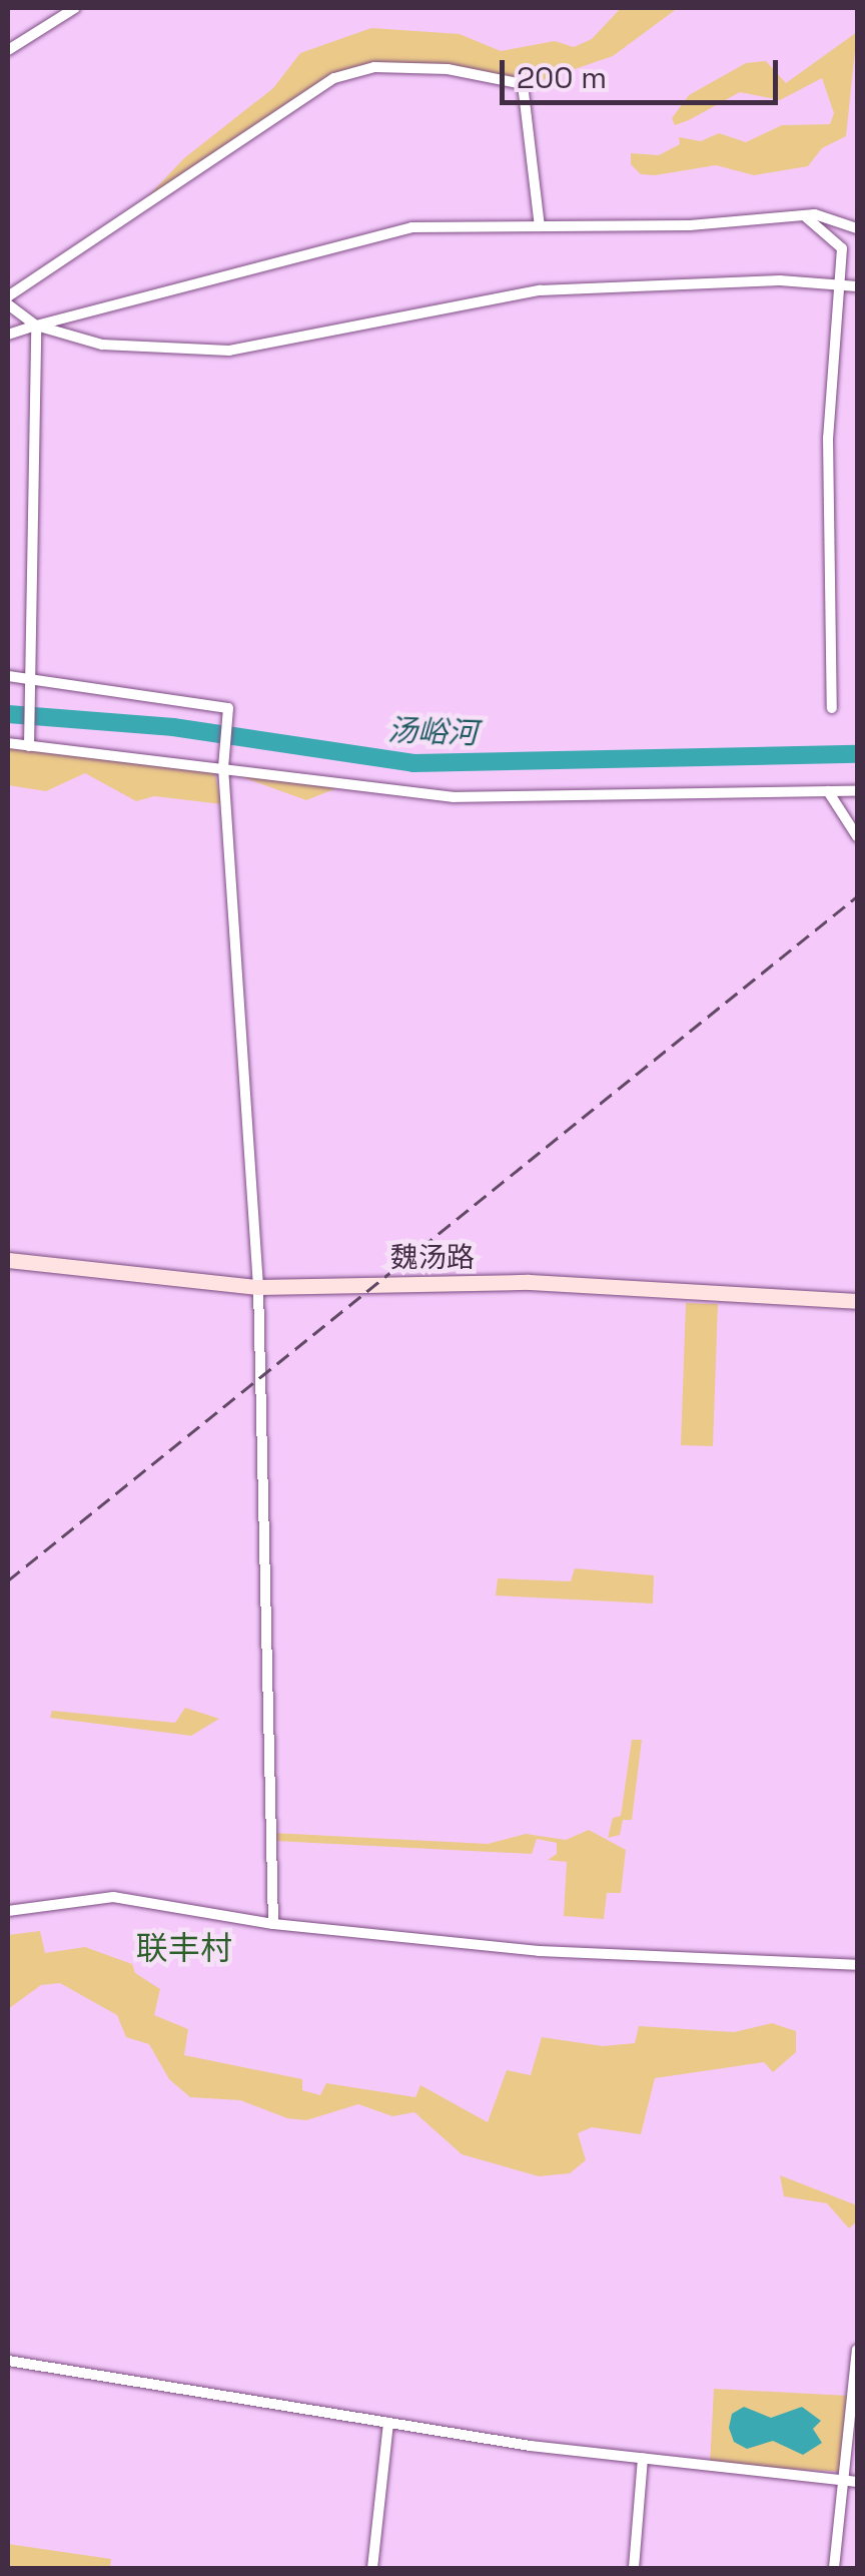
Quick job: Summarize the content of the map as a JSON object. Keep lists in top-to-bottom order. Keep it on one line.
{"streets":{"street":["魏汤路"]},"districts":["联丰村"],"water":["汤峪河"],"scale_bar":"200 m"}
